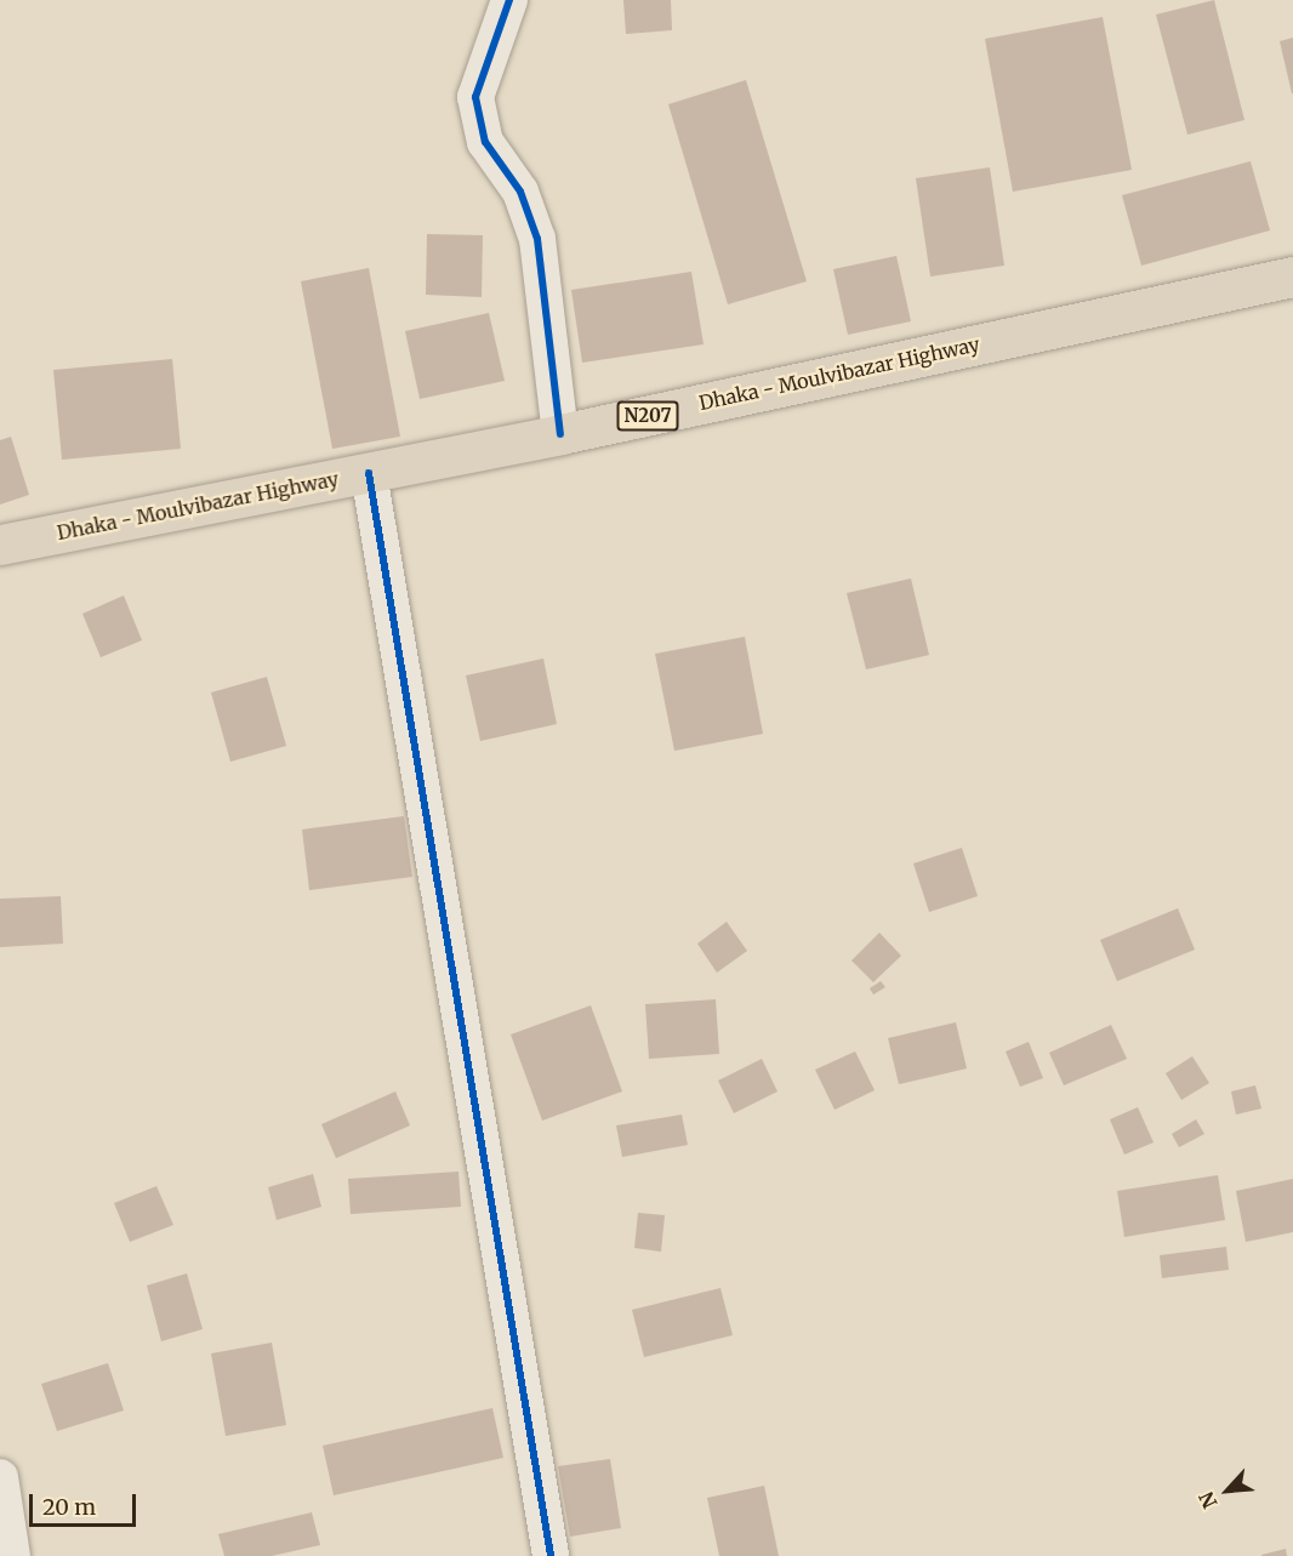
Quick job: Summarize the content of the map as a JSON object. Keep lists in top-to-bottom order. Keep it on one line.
{"streets":{"highway":["Dhaka - Moulvibazar Highway","N207"]},"scale_bar":"20 m","north":"bottom left"}
